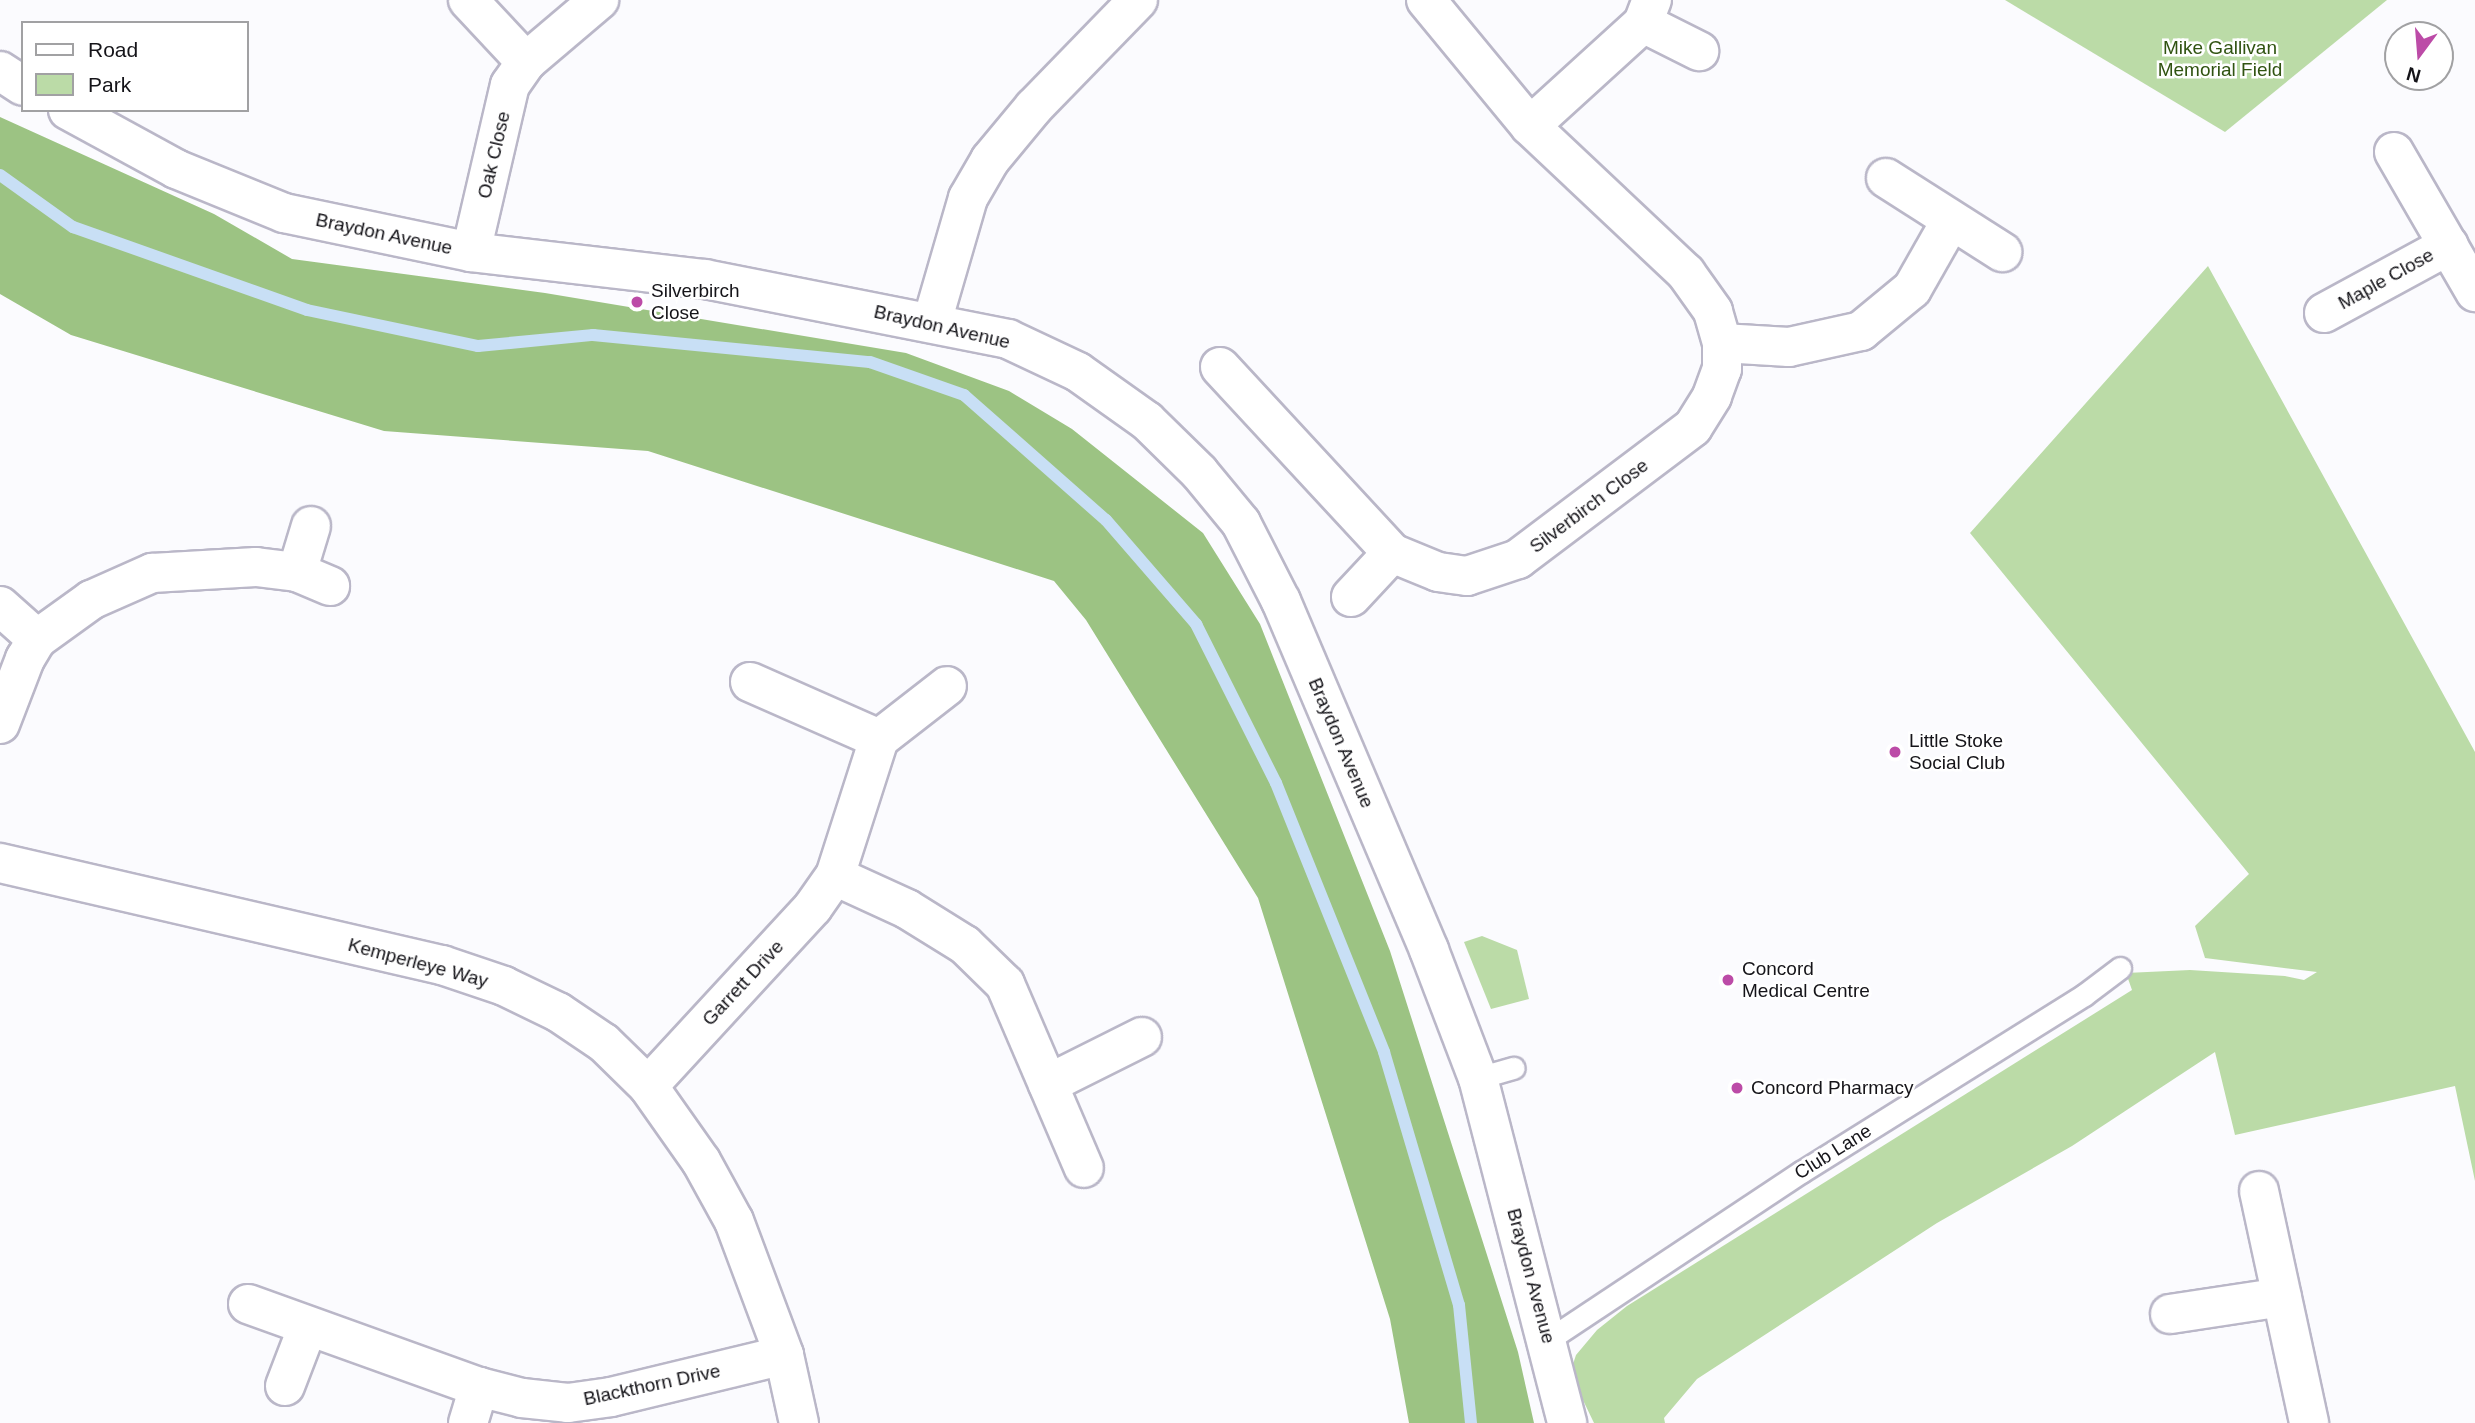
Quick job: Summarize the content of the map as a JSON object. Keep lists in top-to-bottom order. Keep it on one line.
{"streets":{"street":["Oak Close","Braydon Avenue","Maple Close","Silverbirch Close","Kemperleye Way","Garrett Drive","Blackthorn Drive"],"lane":["Club Lane"]},"crossings":[["Oak Close","Braydon Avenue"],["Braydon Avenue","Club Lane"],["Kemperleye Way","Garrett Drive"],["Kemperleye Way","Blackthorn Drive"]],"parks":["Mike Gallivan Memorial Field"],"places":["Silverbirch Close","Little Stoke Social Club","Concord Medical Centre","Concord Pharmacy"],"legend":["Road","Park"],"north":"bottom"}
